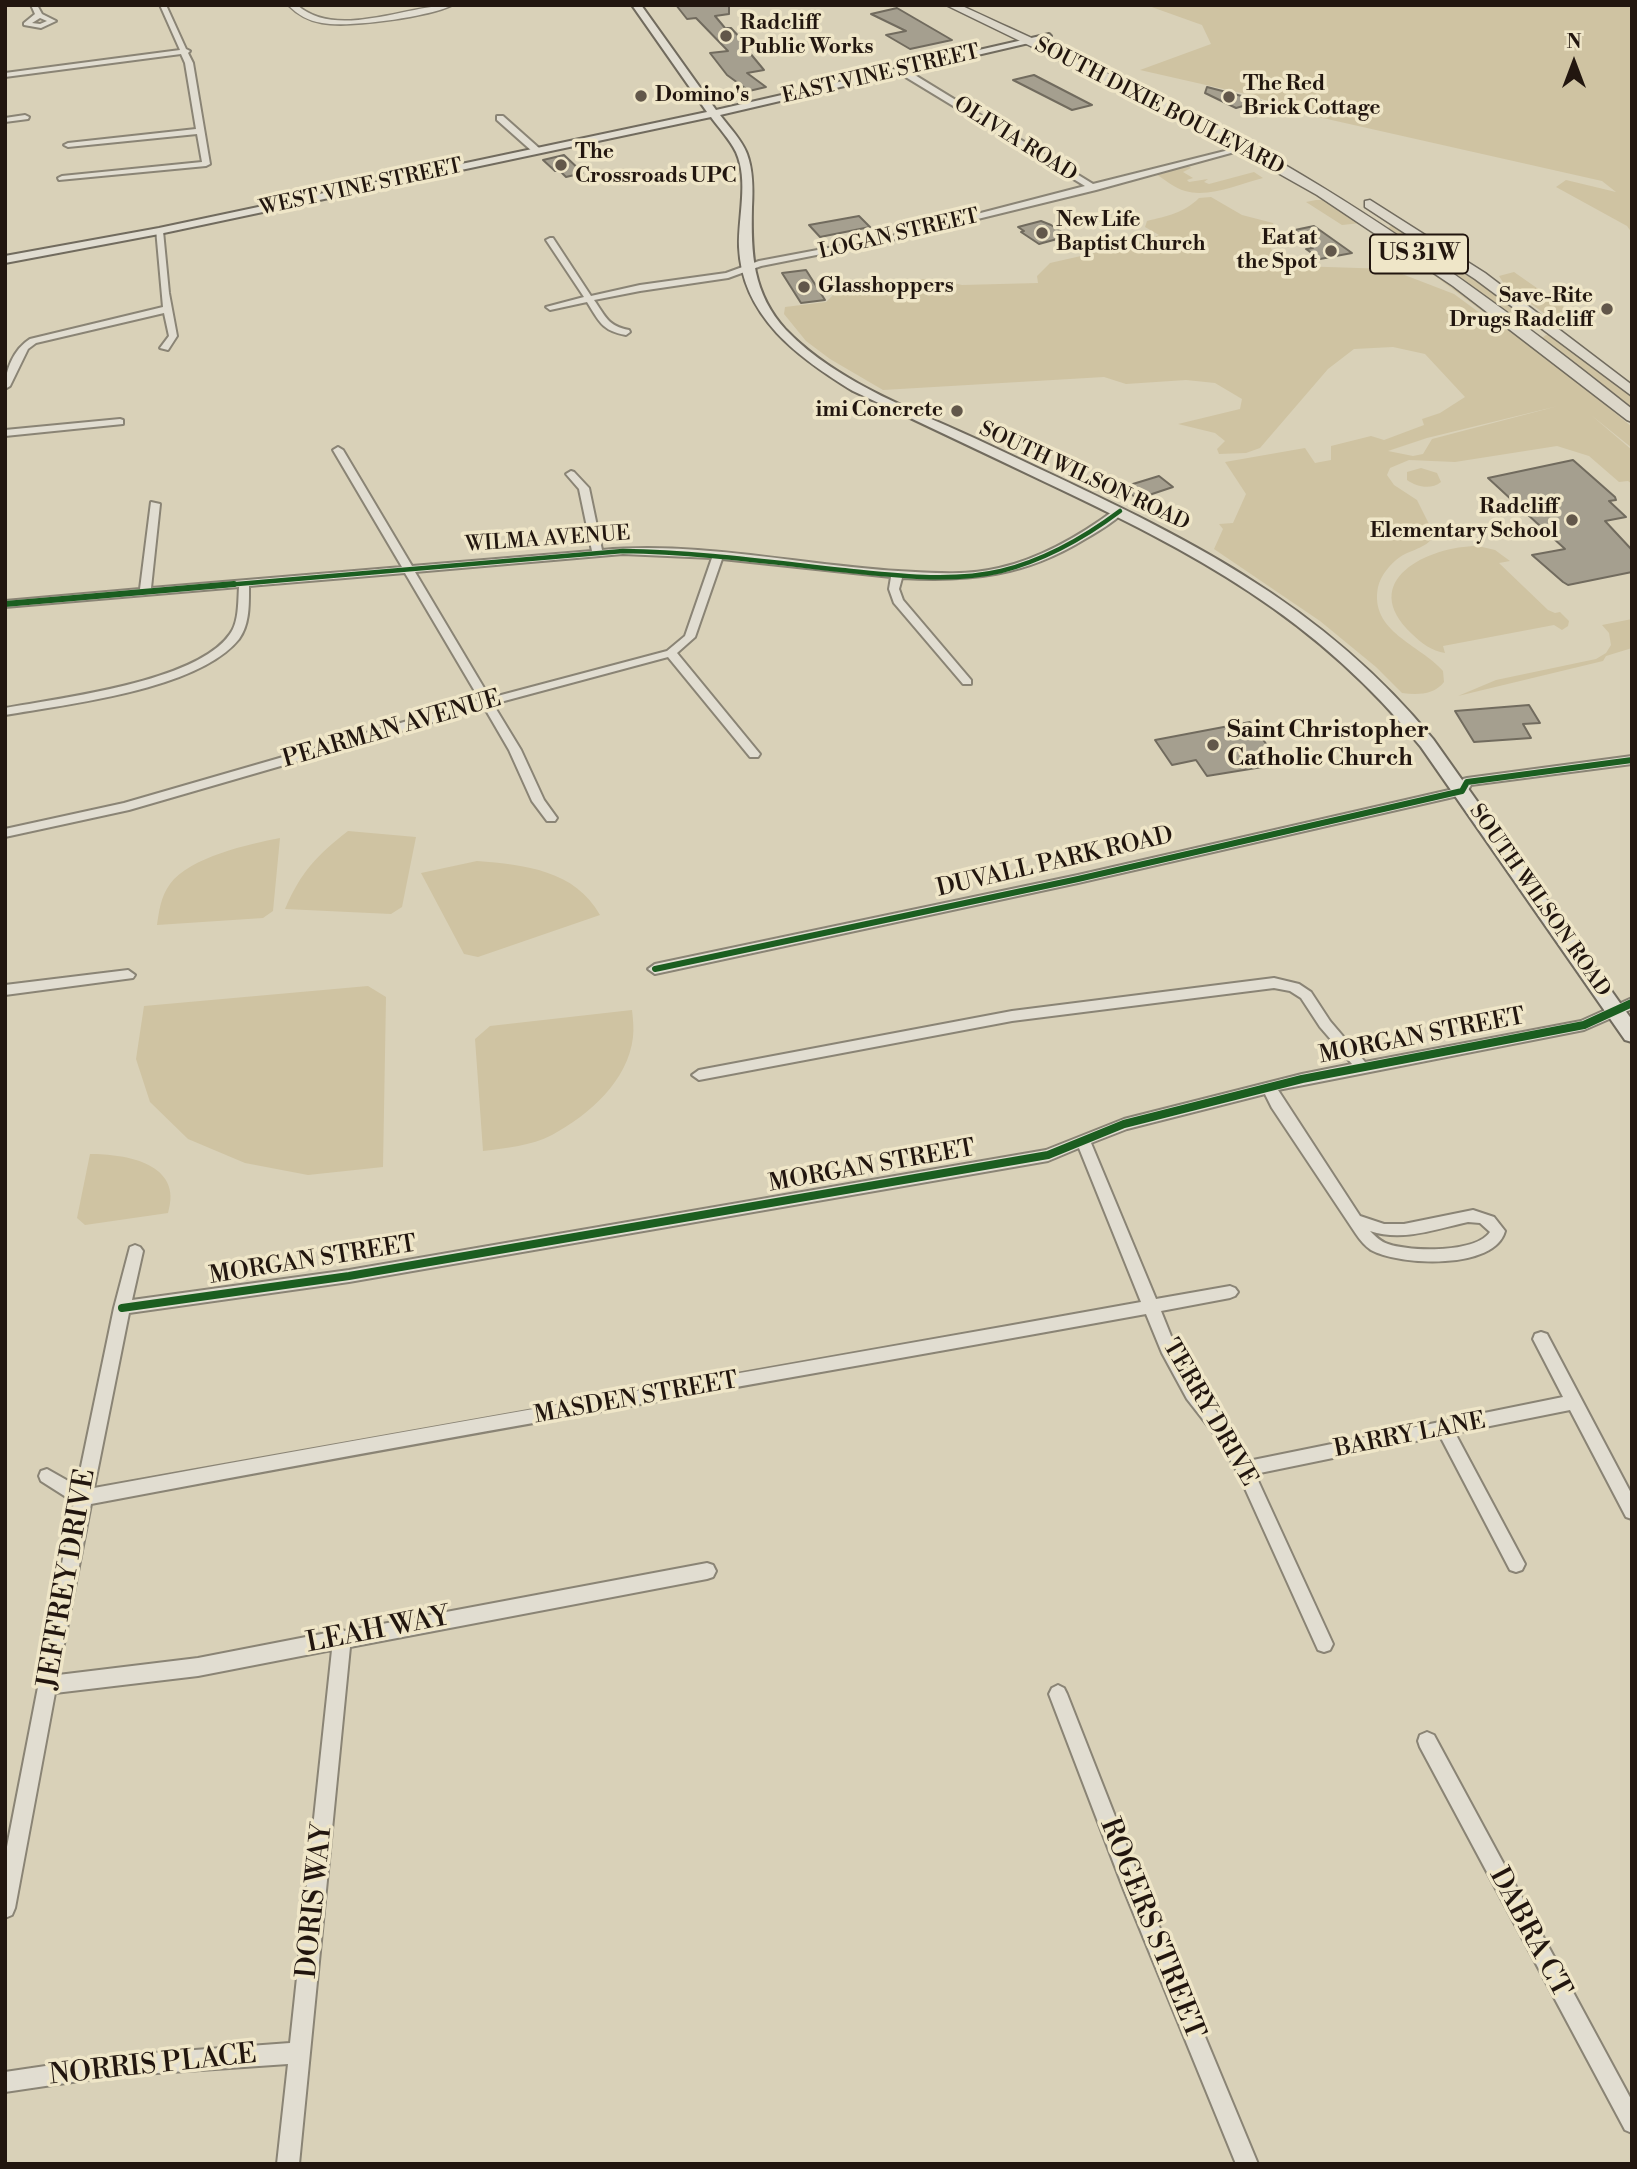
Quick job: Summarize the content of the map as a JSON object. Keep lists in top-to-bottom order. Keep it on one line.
{"streets":{"highway":["SOUTH DIXIE BOULEVARD","US 31W"],"main road":["EAST VINE STREET","WEST VINE STREET","SOUTH WILSON ROAD"],"street":["OLIVIA ROAD","LOGAN STREET","WILMA AVENUE","PEARMAN AVENUE","DUVALL PARK ROAD","MORGAN STREET","MASDEN STREET","TERRY DRIVE","BARRY LANE","JEFFREY DRIVE","LEAH WAY","DORIS WAY","ROGERS STREET","DABRA CT","NORRIS PLACE"]},"crossings":[["EAST VINE STREET","SOUTH DIXIE BOULEVARD"],["EAST VINE STREET","OLIVIA ROAD"],["EAST VINE STREET","WEST VINE STREET"],["EAST VINE STREET","SOUTH WILSON ROAD"],["SOUTH DIXIE BOULEVARD","LOGAN STREET"],["OLIVIA ROAD","LOGAN STREET"],["WEST VINE STREET","SOUTH WILSON ROAD"],["LOGAN STREET","SOUTH WILSON ROAD"],["SOUTH WILSON ROAD","WILMA AVENUE"],["SOUTH WILSON ROAD","DUVALL PARK ROAD"],["SOUTH WILSON ROAD","MORGAN STREET"],["MORGAN STREET","TERRY DRIVE"],["MORGAN STREET","JEFFREY DRIVE"],["MASDEN STREET","TERRY DRIVE"],["MASDEN STREET","JEFFREY DRIVE"],["TERRY DRIVE","BARRY LANE"],["JEFFREY DRIVE","LEAH WAY"],["LEAH WAY","DORIS WAY"],["DORIS WAY","NORRIS PLACE"]],"places":["Radcliff Public Works","Domino's","The Red Brick Cottage","The Crossroads UPC","New Life Baptist Church","Eat at the Spot","Glasshoppers","Save-Rite Drugs Radcliff","imi Concrete","Radcliff Elementary School","Saint Christopher Catholic Church"],"north":"top"}
